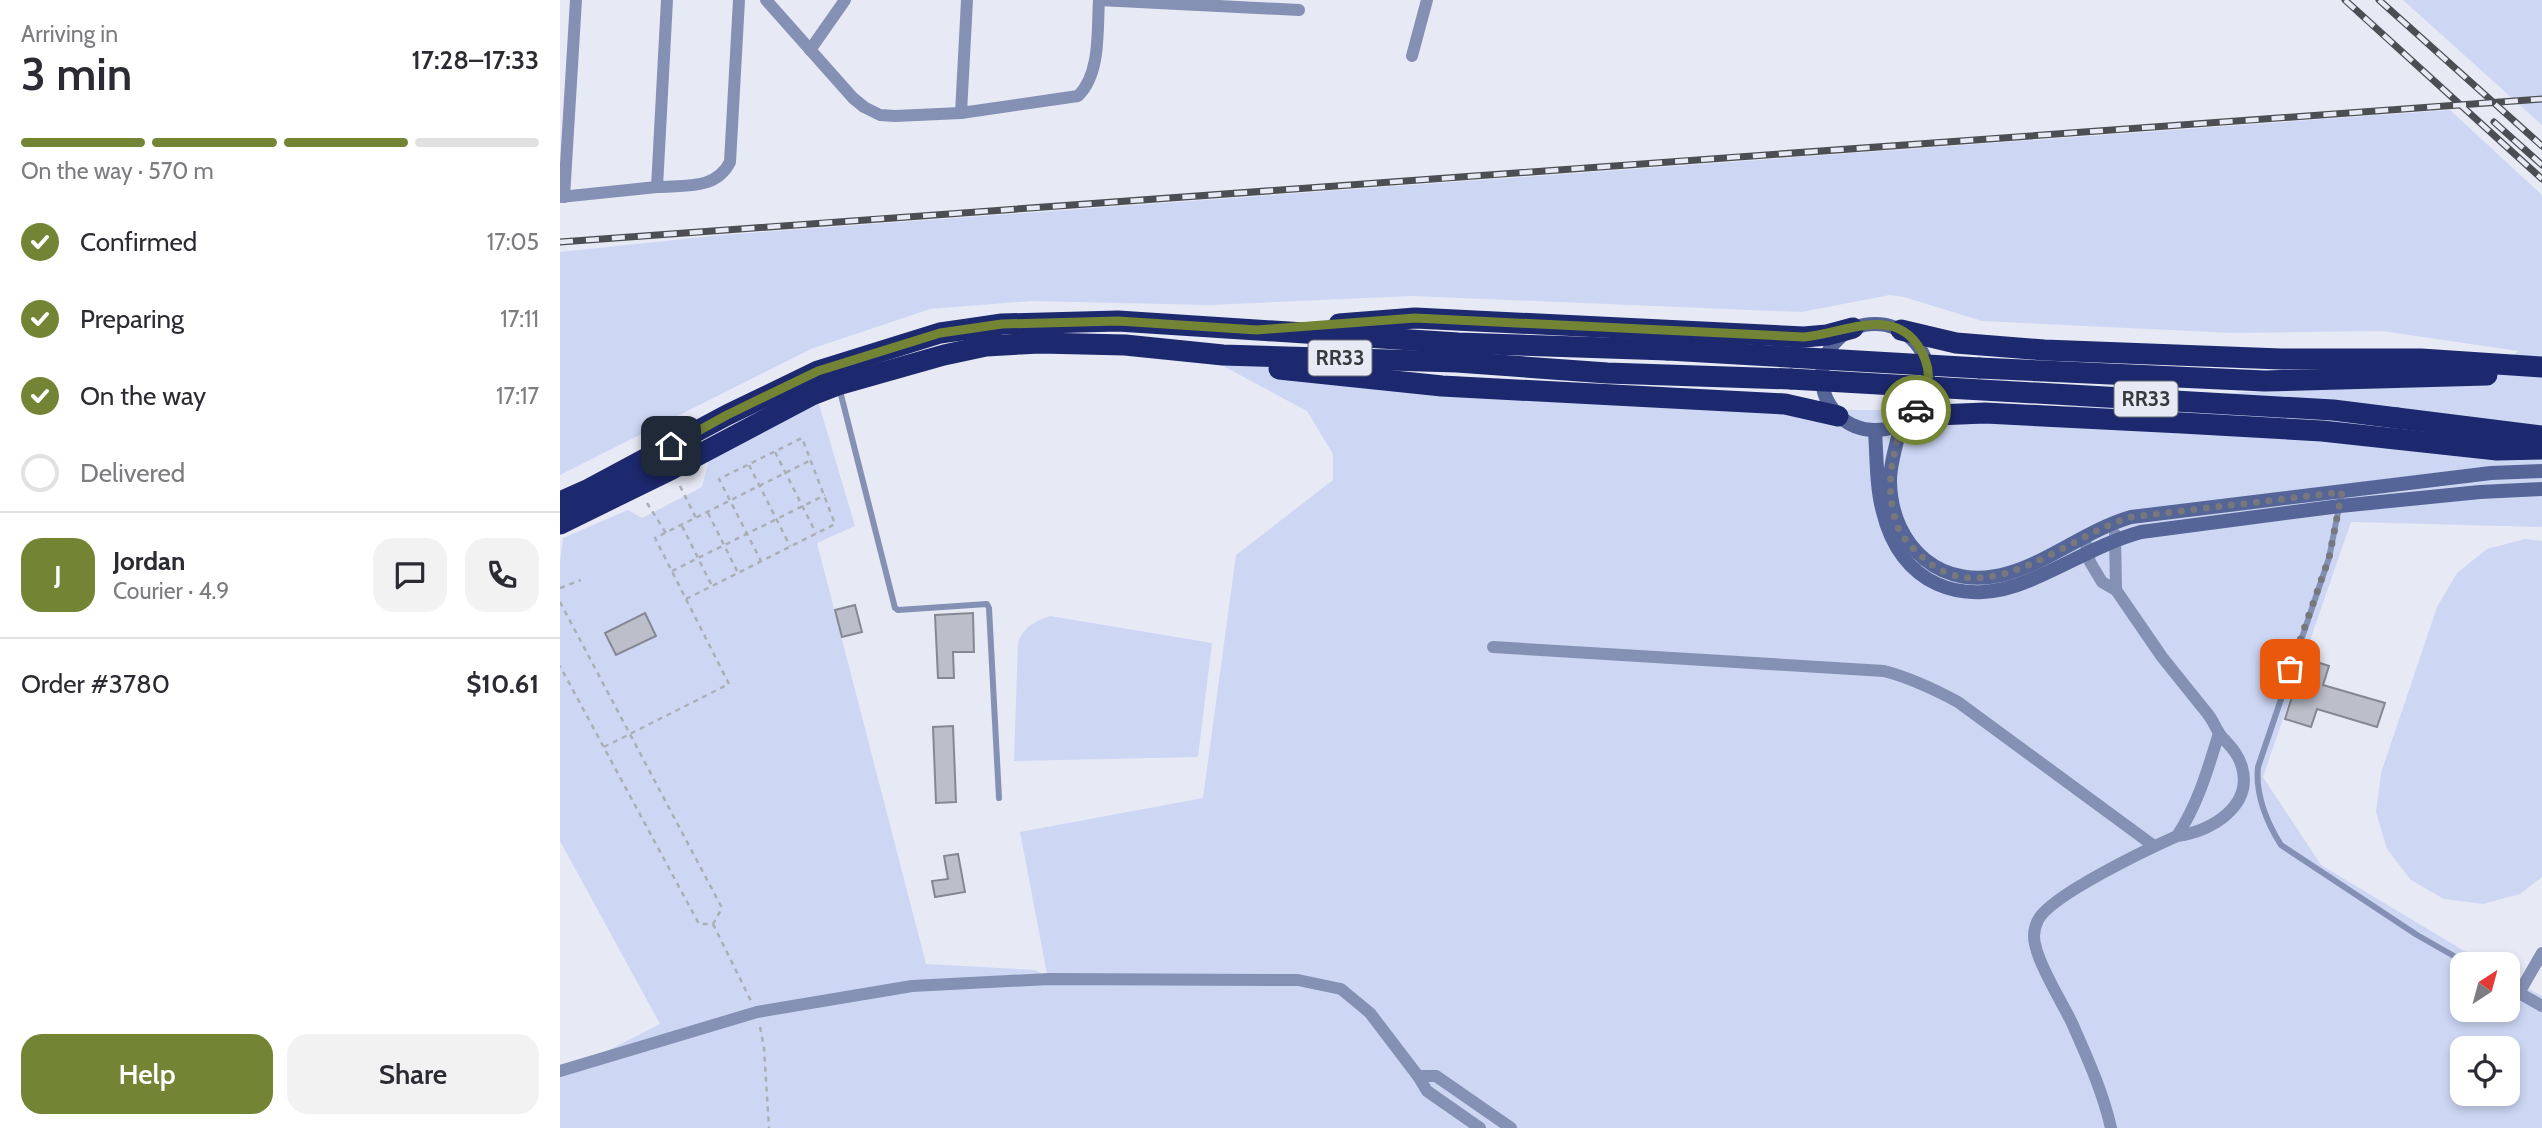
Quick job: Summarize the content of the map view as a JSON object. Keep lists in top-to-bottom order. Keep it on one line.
{"streets":{"highway":["RR33"]},"north":"top right","page":{"heading":["3 min","Arriving in","17:28–17:33"],"panel":["Jordan","Courier · 4.9","Order #3780","$10.61"],"bar":"On the way · 570 m","list":[["Confirmed","17:05"],["Preparing","17:11"],["On the way","17:17"],"Delivered"],"round":"J","buttons":["Help","Share"]}}
